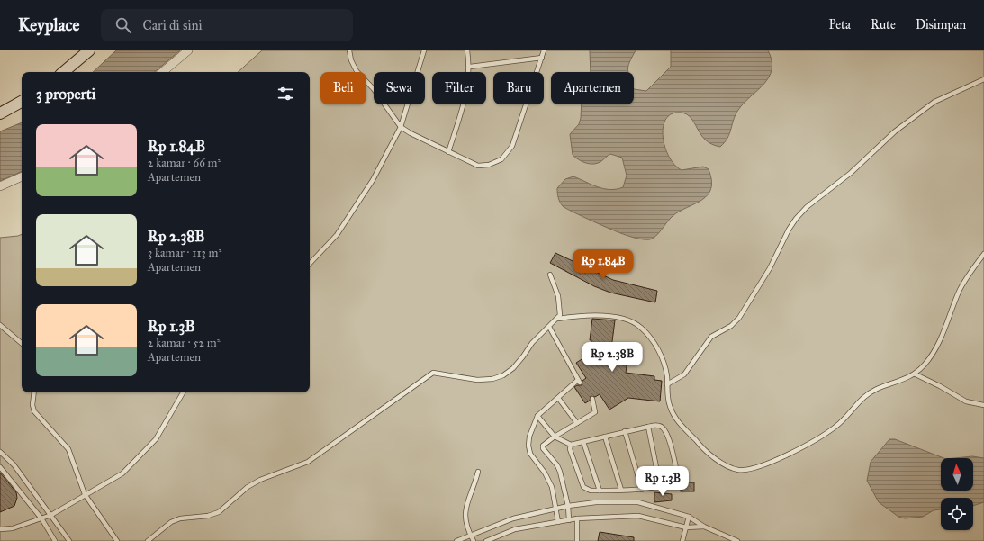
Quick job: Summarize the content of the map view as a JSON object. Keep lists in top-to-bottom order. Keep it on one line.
{"north":"top","page":{"header":"Keyplace","search":"Cari di sini","nav":["Peta","Rute","Disimpan"],"chip":["Beli","Sewa","Filter","Baru","Apartemen"],"heading":"3 properti","list":[{"name":"Rp 1.84B","note":"2 kamar · 66 m² · Apartemen"},{"name":"Rp 2.38B","note":"3 kamar · 113 m² · Apartemen"},{"name":"Rp 1.3B","note":"2 kamar · 52 m² · Apartemen"}],"price":["Rp 1.84B","Rp 2.38B","Rp 1.3B"]}}
